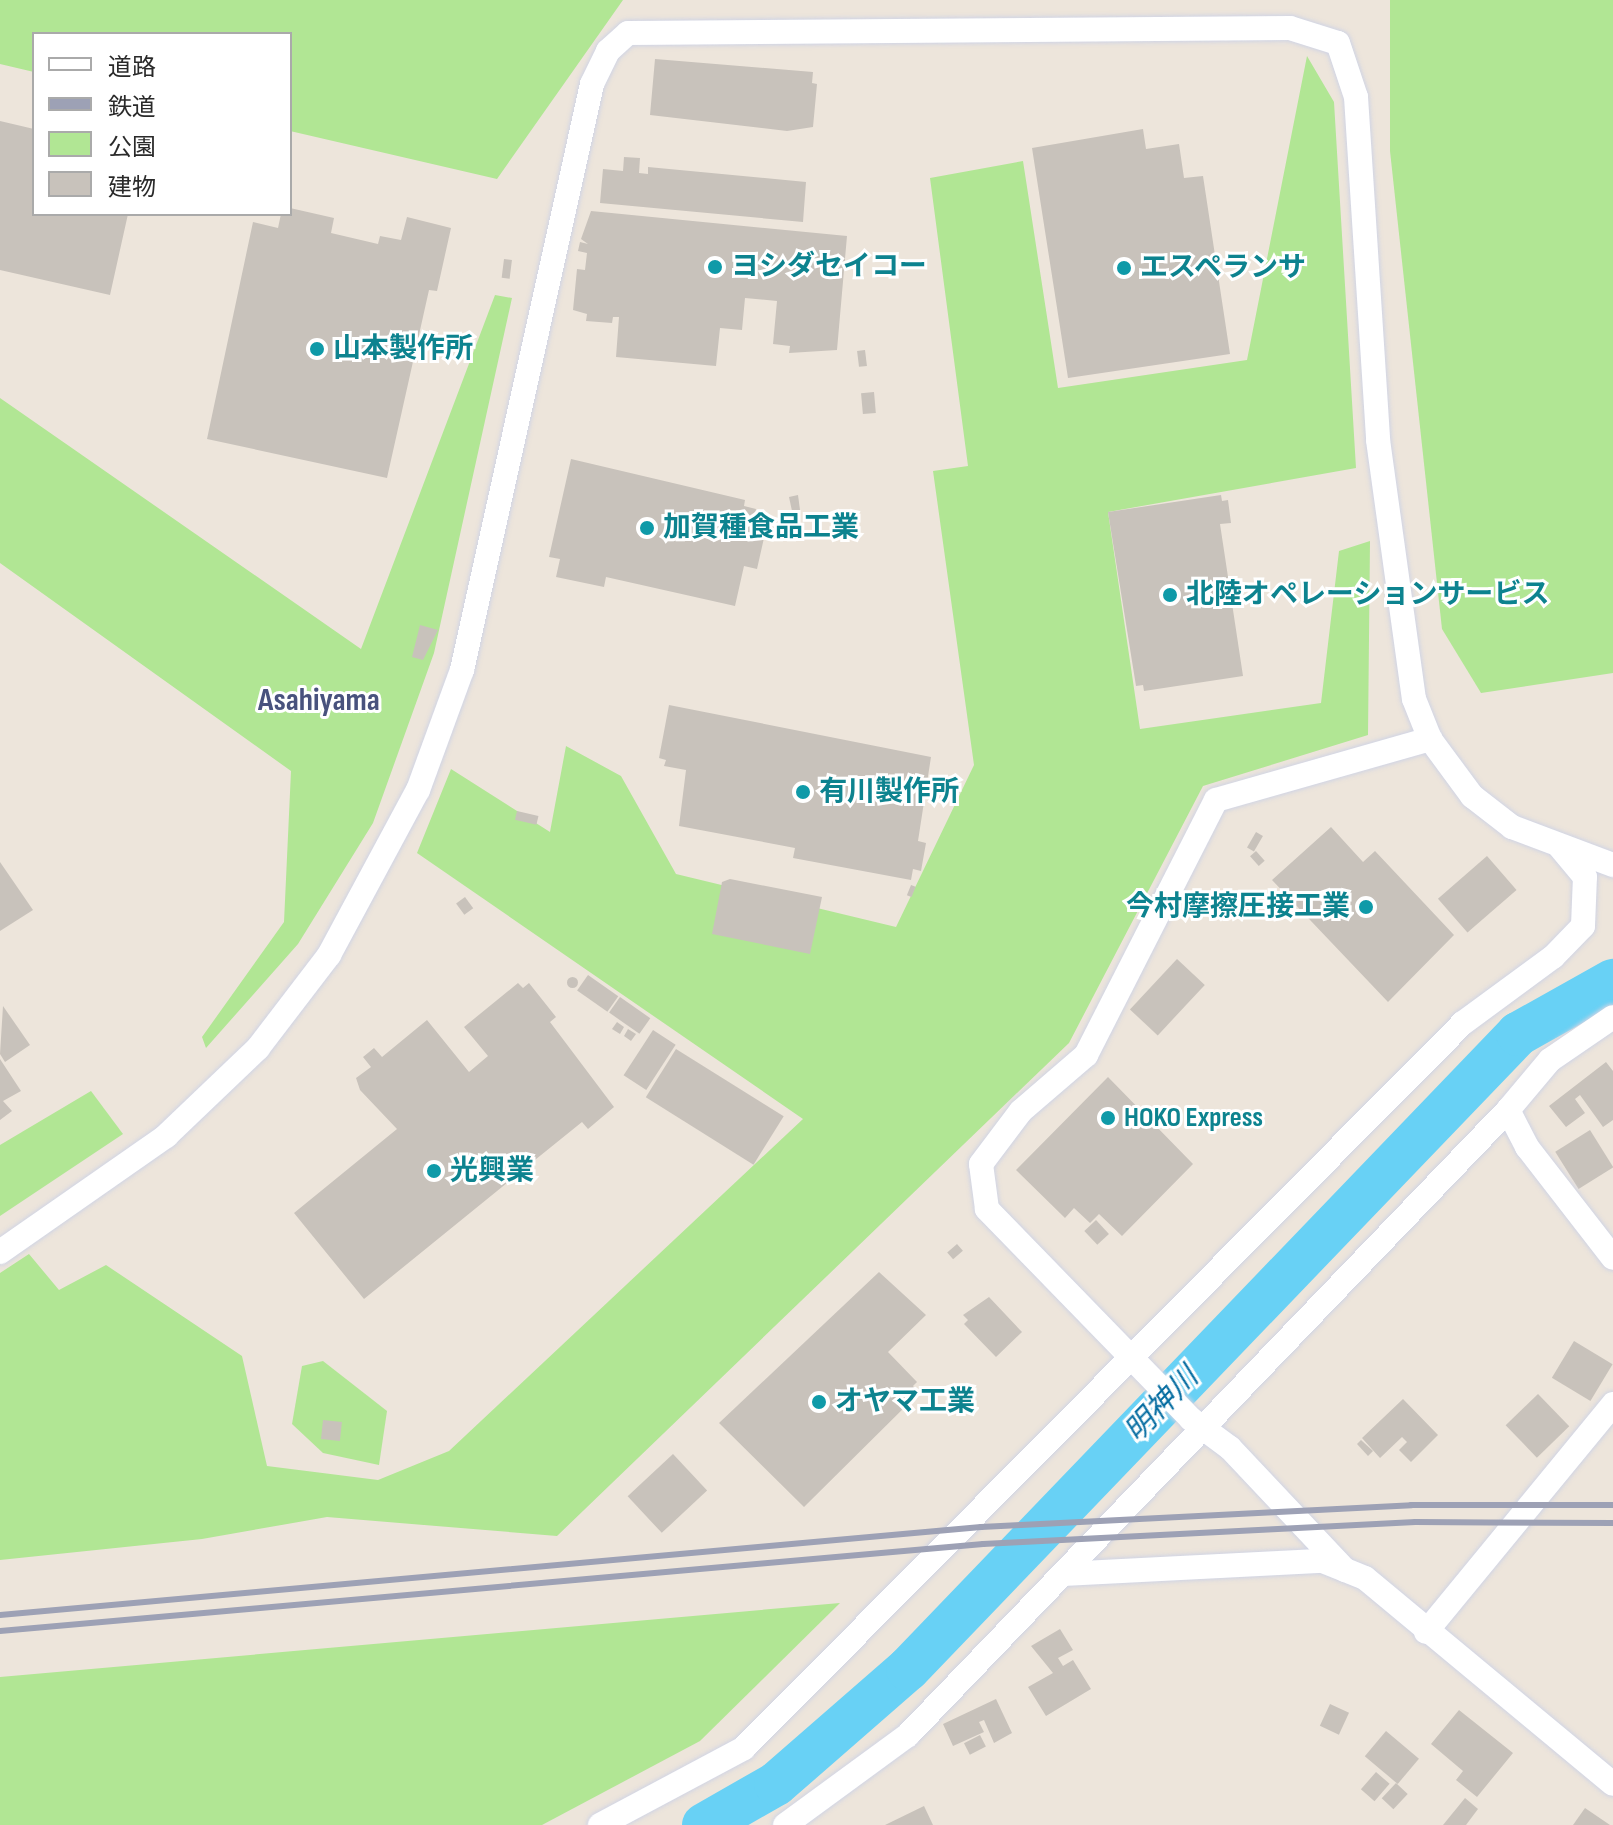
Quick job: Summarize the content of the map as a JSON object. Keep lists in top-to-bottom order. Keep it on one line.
{"districts":["Asahiyama"],"water":["明神川"],"places":["ヨシダセイコー","エスペランサ","山本製作所","加賀種食品工業","北陸オペレーションサービス","有川製作所","今村摩擦圧接工業","HOKO Express","光興業","オヤマ工業"],"legend":["道路","鉄道","公園","建物"]}
